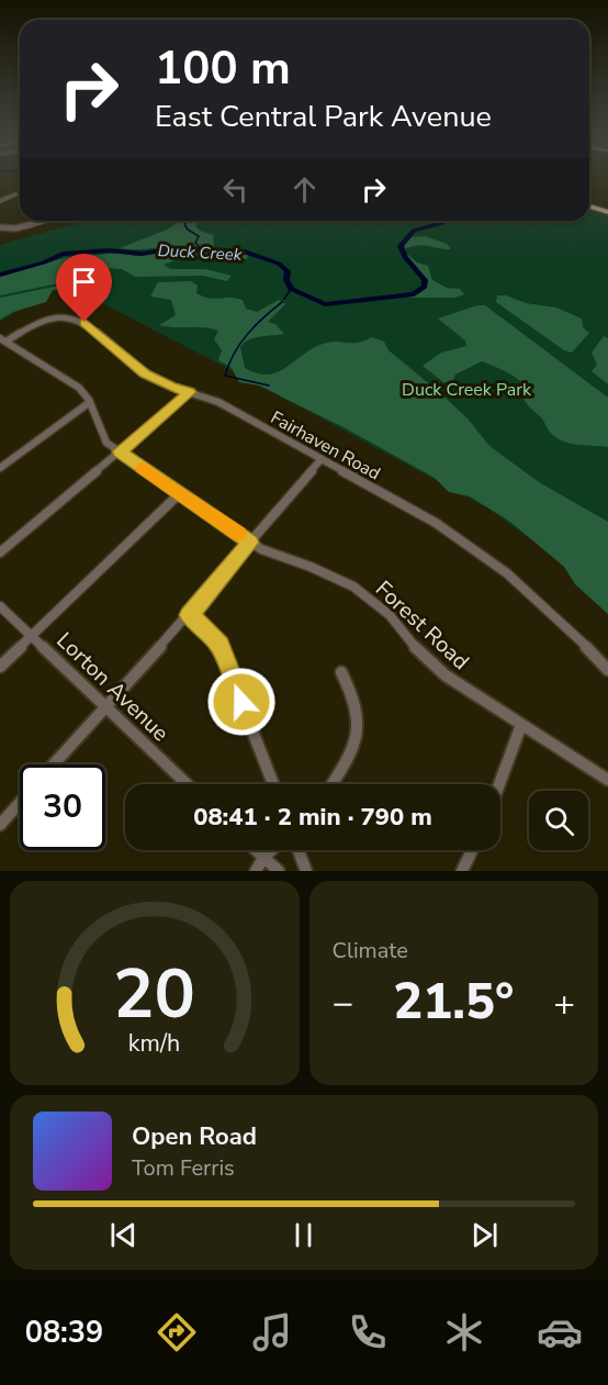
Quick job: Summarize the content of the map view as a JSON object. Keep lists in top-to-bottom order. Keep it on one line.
{"streets":{"street":["Fairhaven Road","Forest Road","Lorton Avenue"]},"crossings":[["Fairhaven Road","Forest Road"]],"water":["Duck Creek"],"parks":["Duck Creek Park"],"page":{"turn":["100 m","East Central Park Avenue"],"limit":"30","trip":"08:41 · 2 min · 790 m","tile":"Climate","heat":["−","21.5°","+"],"song":["Open Road","Tom Ferris"],"tabs":"08:39","gauge":["20","km/h"]}}
